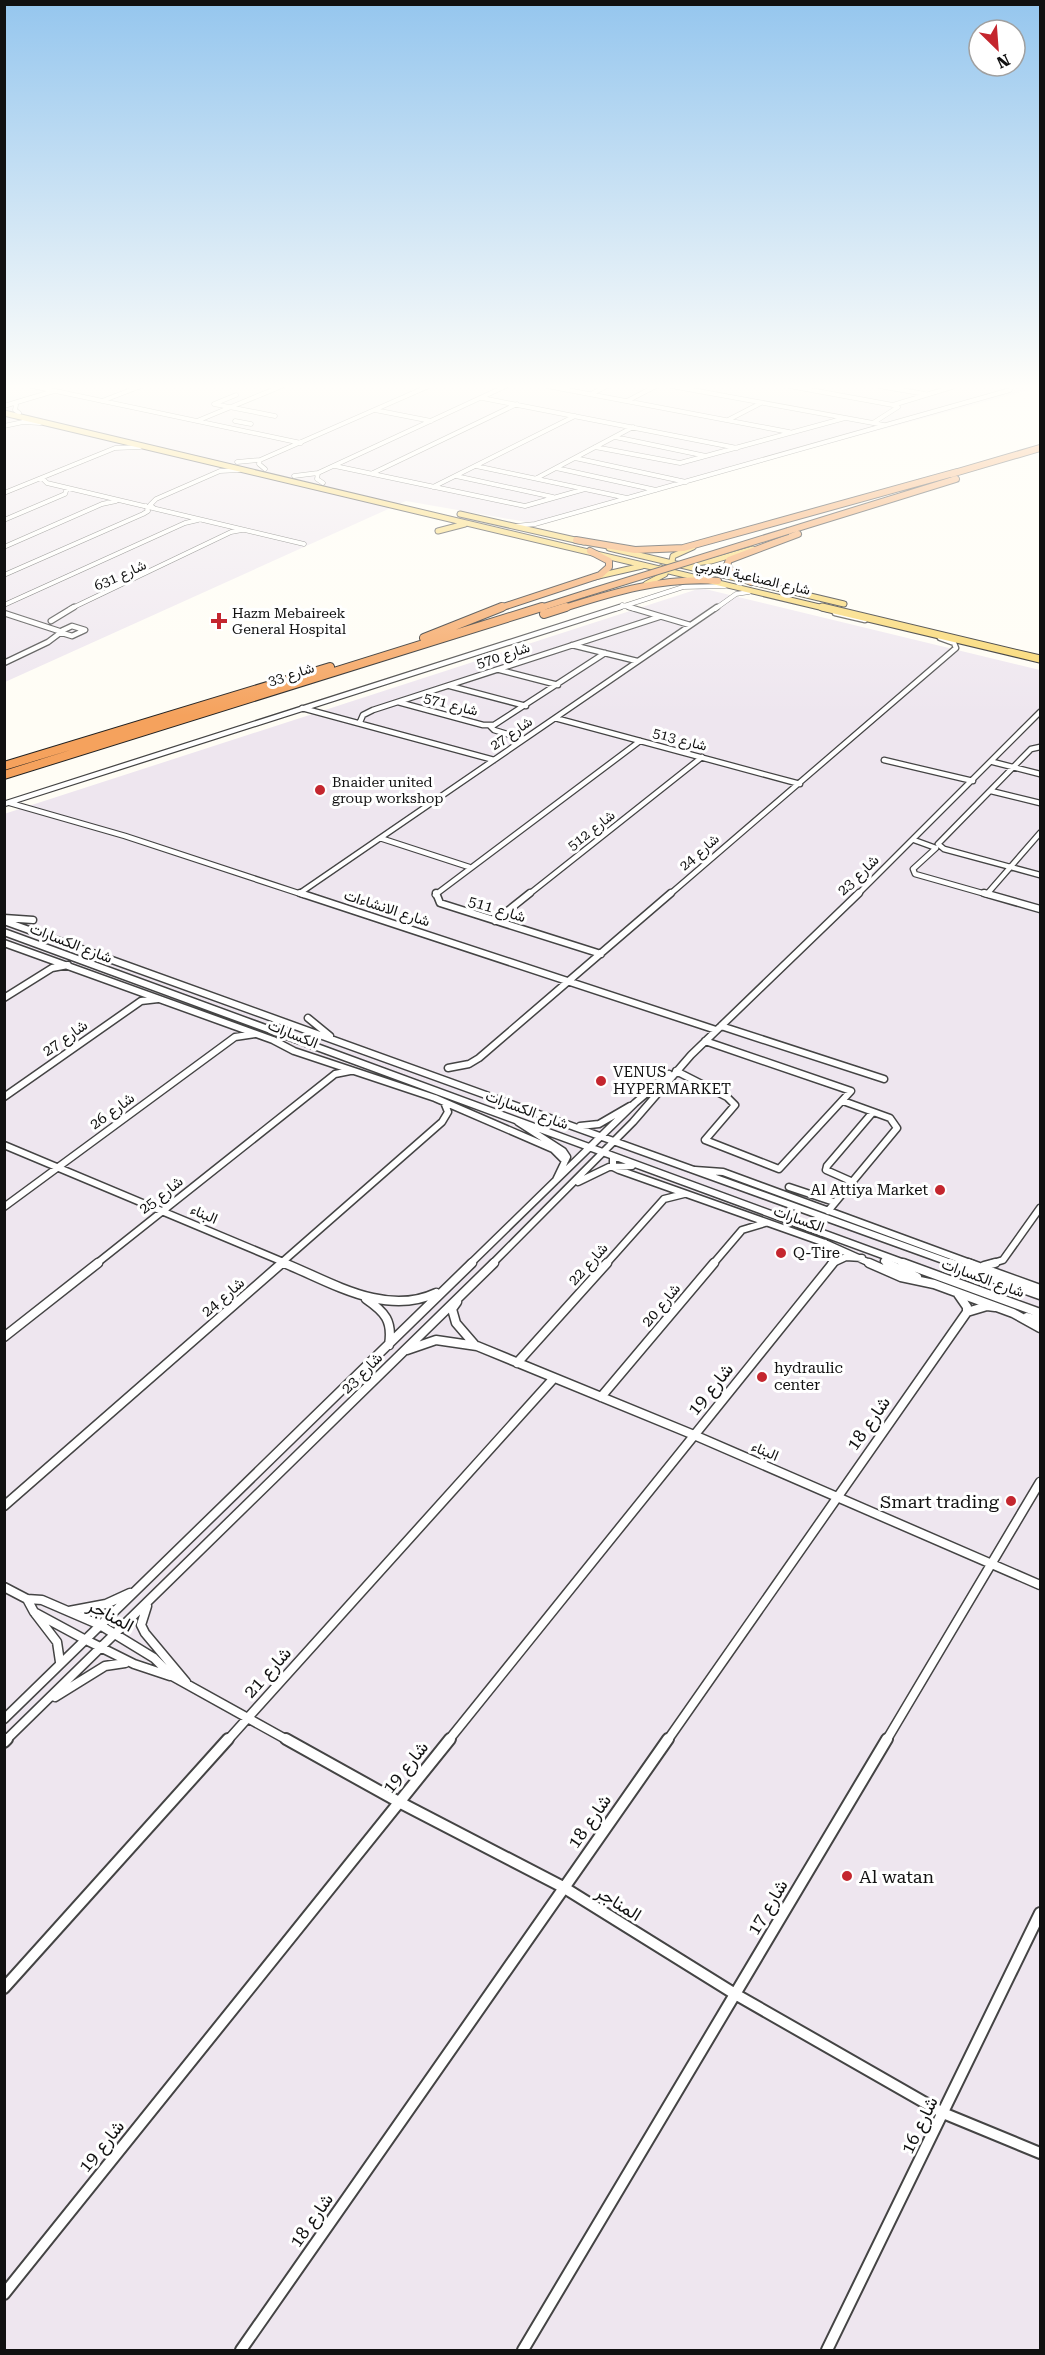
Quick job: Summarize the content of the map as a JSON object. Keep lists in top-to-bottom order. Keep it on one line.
{"streets":{"highway":["شارع 33"],"main road":["شارع الصناعية الغربي"],"street":["شارع 631","شارع 570","شارع 571","شارع 27","شارع 513","شارع 512","شارع 24","شارع 23","شارع الانشاءات","شارع 511","شارع الكسارات","الكسارات","شارع 26","شارع 25","البناء","شارع 22","شارع 20","شارع 19","شارع 18","المناجر","شارع 21","شارع 17","شارع 16"]},"crossings":[["شارع الصناعية الغربي","شارع 27"],["شارع الصناعية الغربي","شارع 24"],["شارع الصناعية الغربي","شارع الانشاءات"],["شارع 570","شارع 571"],["شارع 27","شارع 513"],["شارع 27","شارع الانشاءات"],["شارع 27","الكسارات"],["شارع 513","شارع 512"],["شارع 513","شارع 24"],["شارع 513","شارع 511"],["شارع 512","شارع 511"],["شارع 24","شارع الانشاءات"],["شارع 24","شارع 511"],["شارع 24","الكسارات"],["شارع 24","البناء"],["شارع 23","شارع الانشاءات"],["شارع 23","شارع الكسارات"],["شارع 23","البناء"],["شارع 23","المناجر"],["شارع الكسارات","الكسارات"],["الكسارات","شارع 26"],["الكسارات","شارع 25"],["الكسارات","شارع 22"],["شارع 26","البناء"],["شارع 25","البناء"],["البناء","شارع 22"],["البناء","شارع 20"],["البناء","شارع 19"],["البناء","شارع 18"],["البناء","شارع 21"],["البناء","شارع 17"],["شارع 19","المناجر"],["شارع 18","المناجر"],["المناجر","شارع 21"],["المناجر","شارع 17"],["المناجر","شارع 16"]],"places":{"health":["Hazm Mebaireek General Hospital"],"other":["Bnaider united group workshop","VENUS HYPERMARKET","Al Attiya Market","Q-Tire","hydraulic center","Smart trading","Al watan"]},"north":"bottom right"}
